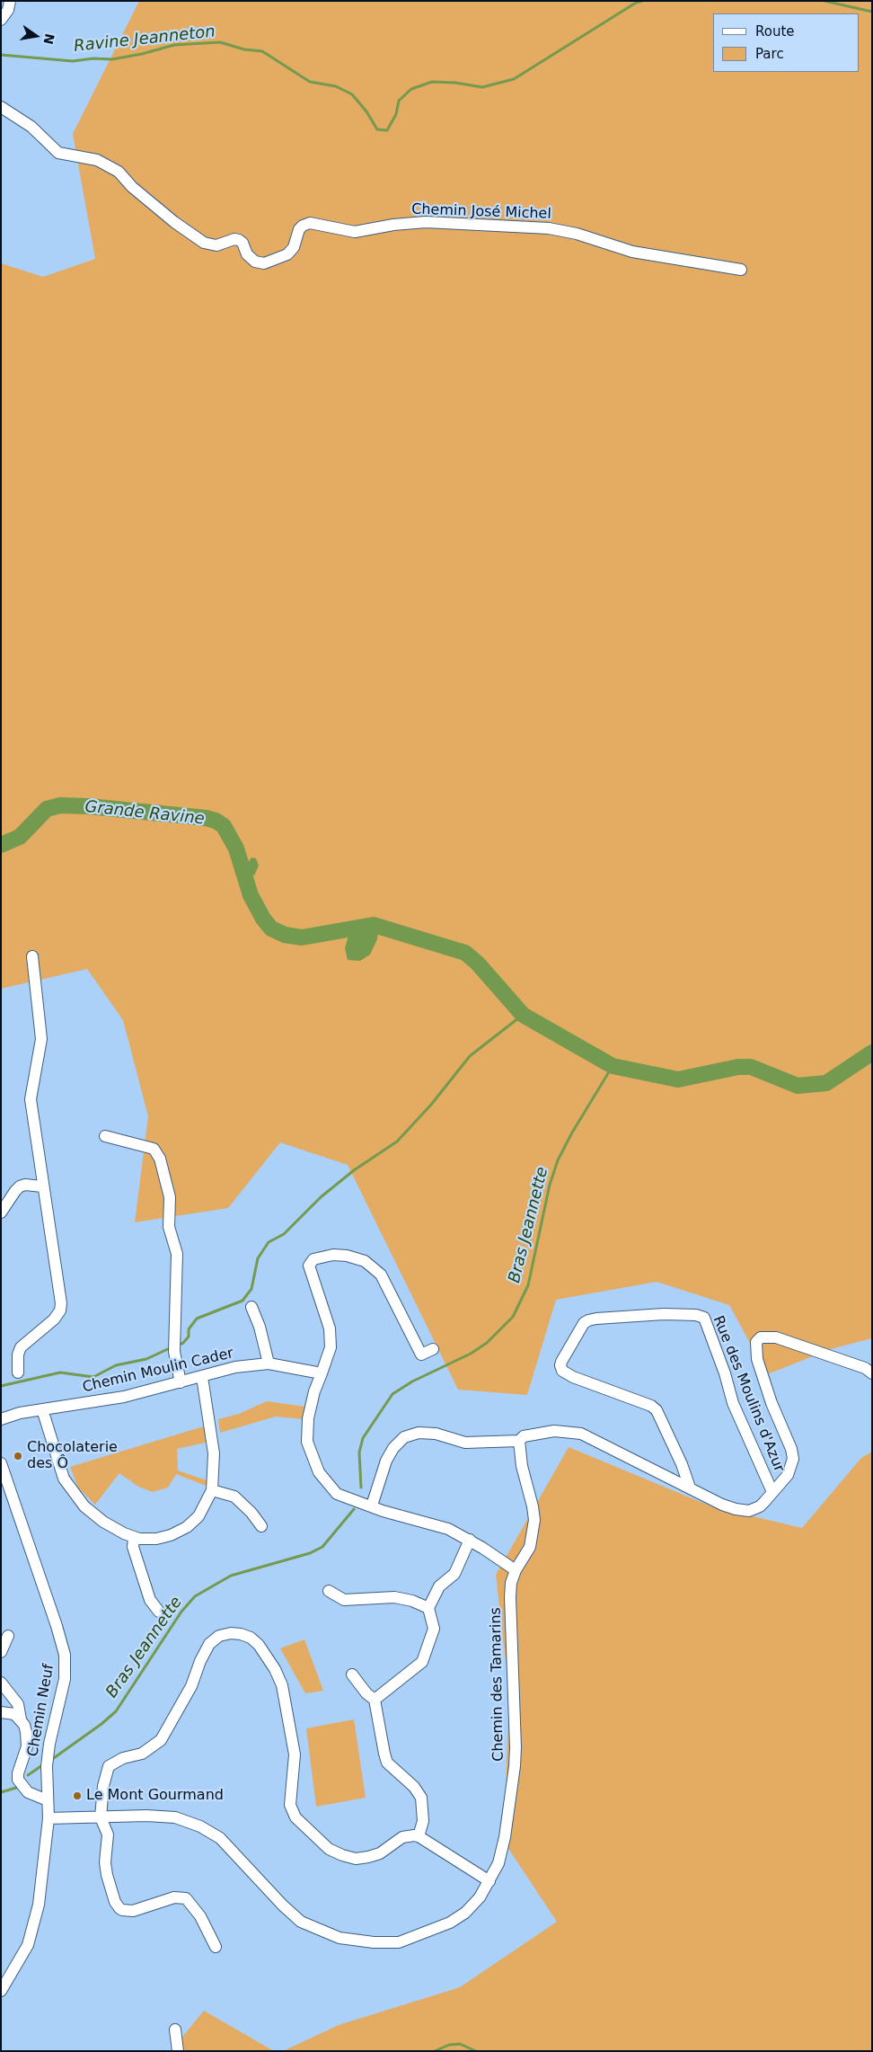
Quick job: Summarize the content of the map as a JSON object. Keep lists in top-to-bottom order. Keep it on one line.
{"streets":{"street":["Chemin José Michel","Chemin Moulin Cader","Rue des Moulins d'Azur","Chemin des Tamarins","Chemin Neuf"]},"crossings":[["Chemin des Tamarins","Chemin Neuf"]],"water":["Ravine Jeanneton","Grande Ravine","Bras Jeannette"],"places":["Chocolaterie des Ô","Le Mont Gourmand"],"legend":["Route","Parc"],"north":"right"}
